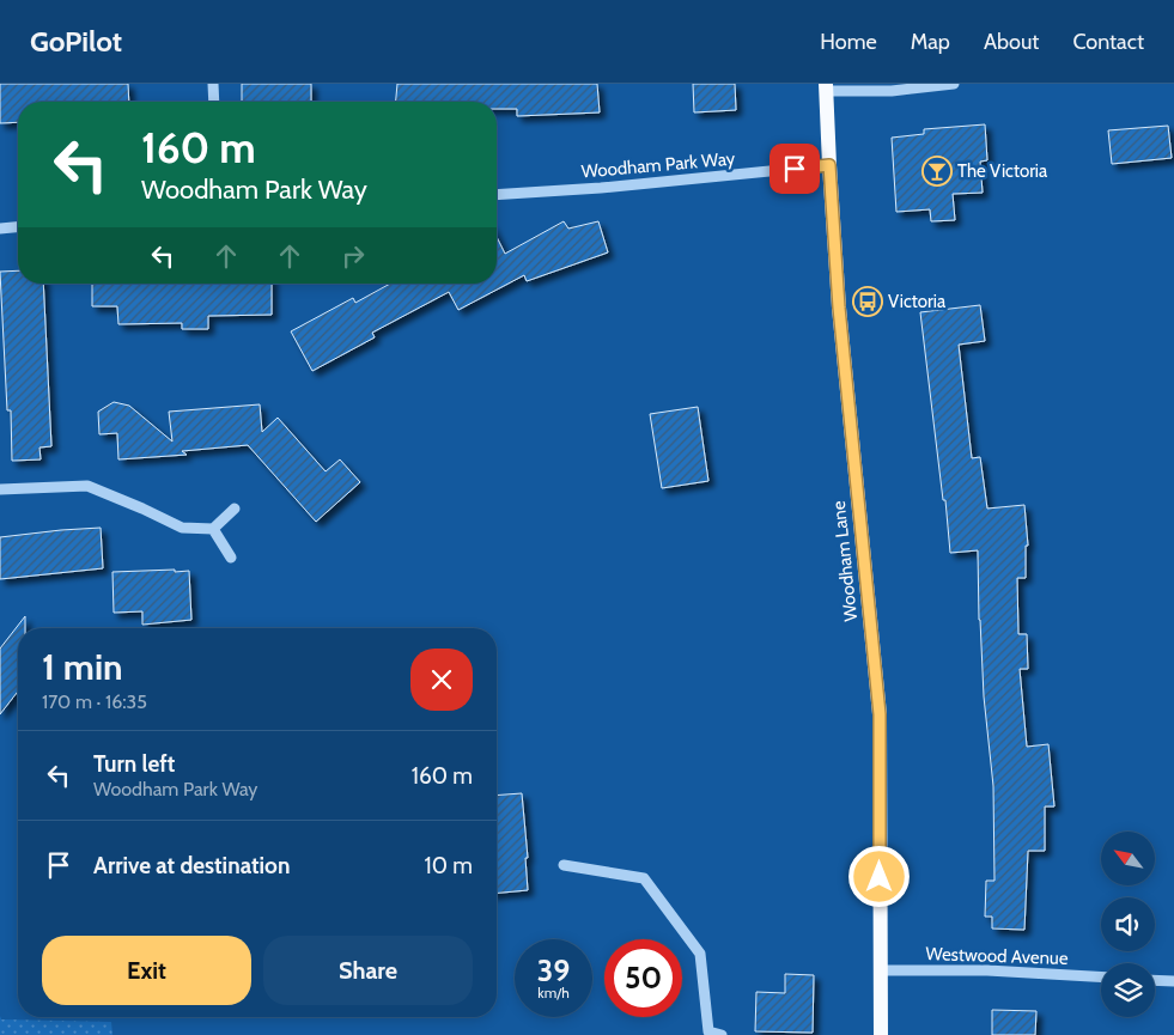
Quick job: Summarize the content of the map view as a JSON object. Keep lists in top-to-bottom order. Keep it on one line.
{"streets":{"main road":["Woodham Lane"],"street":["Woodham Park Way","Westwood Avenue"]},"crossings":[["Woodham Park Way","Woodham Lane"],["Woodham Lane","Westwood Avenue"]],"places":{"bar":["The Victoria"],"bus stop":["Victoria"]},"north":"top left","page":{"header":"GoPilot","nav":["Home","Map","About","Contact"],"turn":["160 m","Woodham Park Way"],"heading":["1 min","170 m · 16:35"],"list":[{"name":"Turn left","note":"Woodham Park Way","value":"160 m"},{"name":"Arrive at destination","value":"10 m"}],"buttons":["Exit","Share"],"speed":"39 km/h","limit":"50"}}
